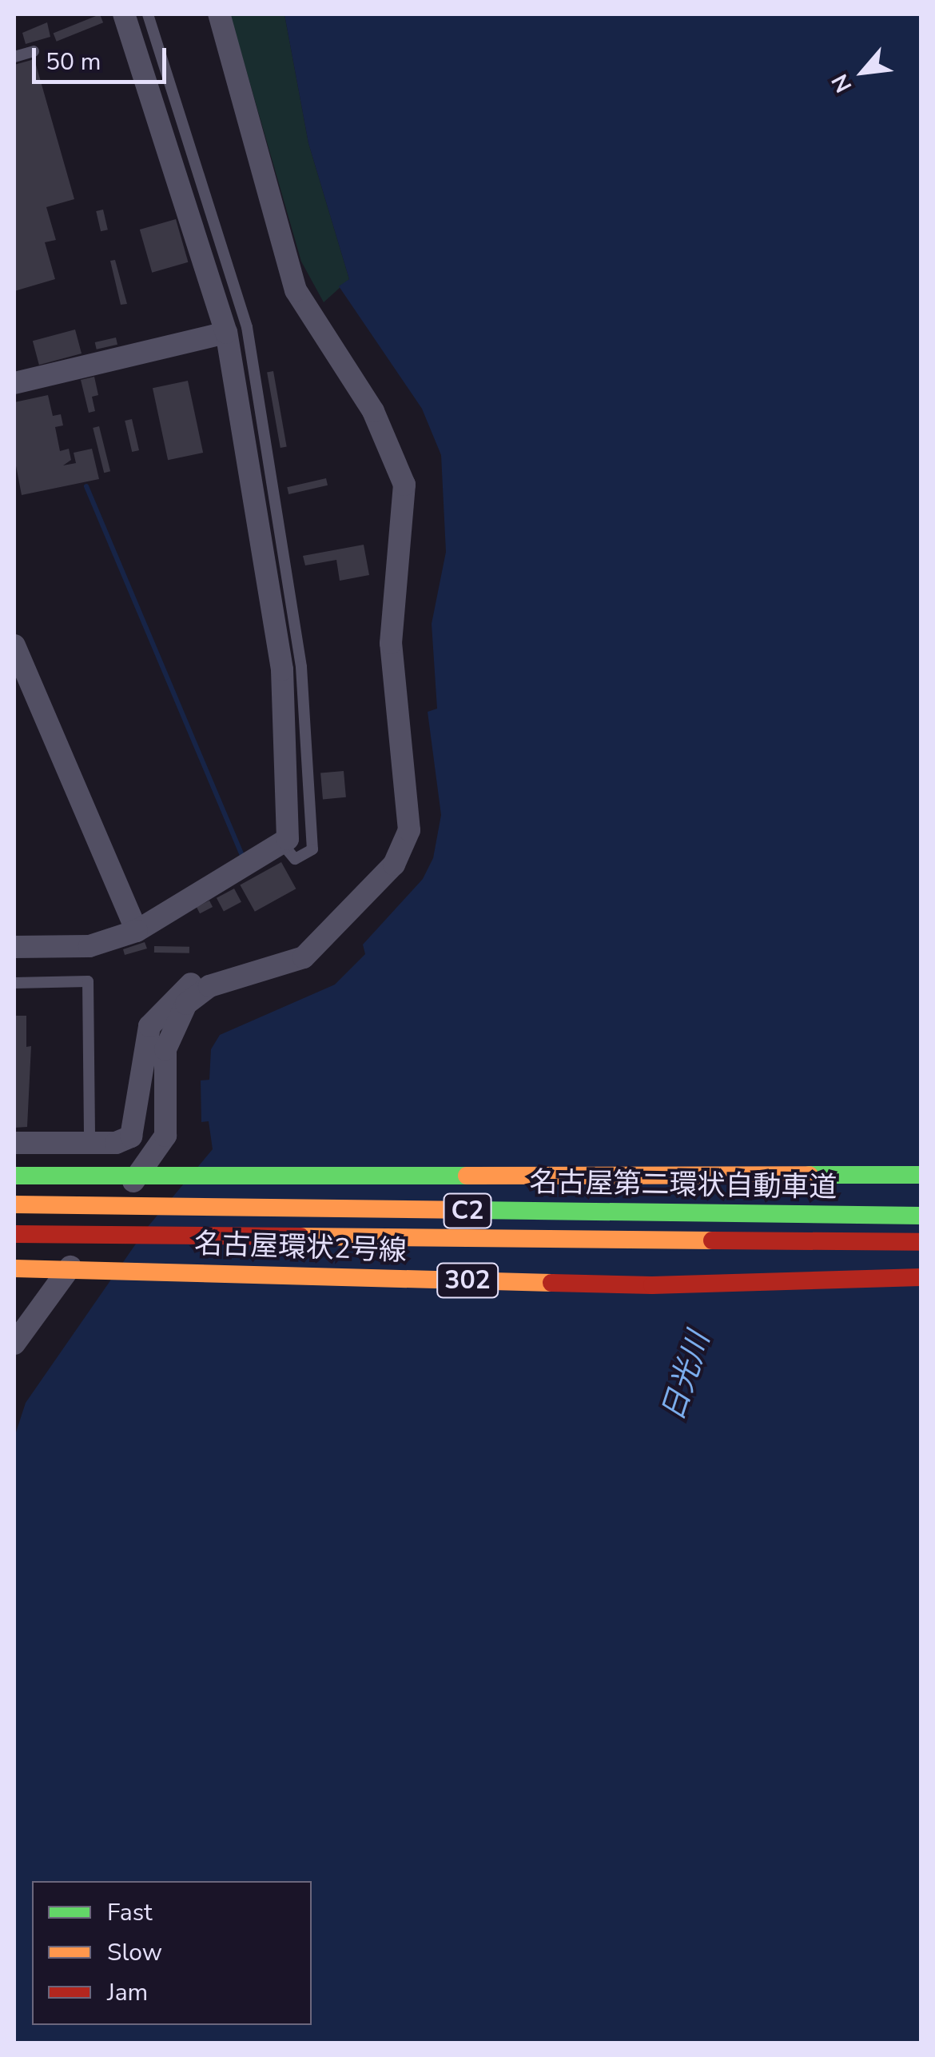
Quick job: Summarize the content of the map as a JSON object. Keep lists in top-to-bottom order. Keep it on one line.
{"streets":{"highway":["名古屋第二環状自動車道","C2","名古屋環状2号線","302"]},"water":["日光川"],"legend":["Fast","Slow","Jam"],"scale_bar":"50 m","north":"bottom left"}
